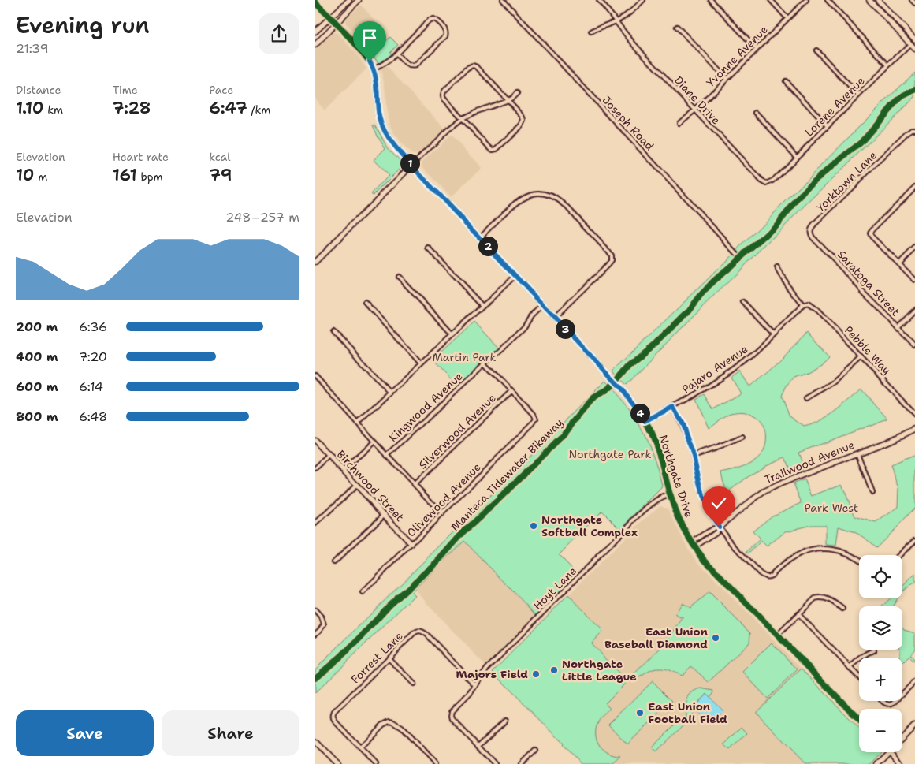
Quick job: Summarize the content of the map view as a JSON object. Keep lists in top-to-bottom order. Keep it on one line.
{"streets":{"street":["Yvonne Avenue","Diane Drive","Lorene Avenue","Joseph Road","Yorktown Lane","Saratoga Street","Pebble Way","Pajaro Avenue","Kingwood Avenue","Silverwood Avenue","Trailwood Avenue","Northgate Drive","Birchwood Street","Olivewood Avenue","Hoyt Lane","Forrest Lane"],"cycle path":["Manteca Tidewater Bikeway"]},"crossings":[["Yvonne Avenue","Diane Drive"],["Diane Drive","Lorene Avenue"],["Yorktown Lane","Saratoga Street"],["Pebble Way","Pajaro Avenue"],["Pajaro Avenue","Northgate Drive"],["Kingwood Avenue","Northgate Drive"],["Silverwood Avenue","Olivewood Avenue"],["Trailwood Avenue","Northgate Drive"],["Northgate Drive","Hoyt Lane"],["Birchwood Street","Olivewood Avenue"],["Hoyt Lane","Forrest Lane"]],"parks":["Martin Park","Northgate Park","Park West"],"places":["Northgate Softball Complex","East Union Baseball Diamond","Northgate Little League","Majors Field","East Union Football Field"],"page":{"heading":["Evening run","21:39"],"stats":[["Distance","1.10 km"],["Time","7:28"],["Pace","6:47 /km"],["Elevation","10 m"],["Heart rate","161 bpm"],["kcal","79"]],"pins":["1","2","3","4"],"chart":["Elevation","248–257 m"],"list":[{"name":"200 m","note":"6:36"},{"name":"400 m","note":"7:20"},{"name":"600 m","note":"6:14"},{"name":"800 m","note":"6:48"}],"map_buttons":["+","−"],"buttons":["Save","Share"]}}
